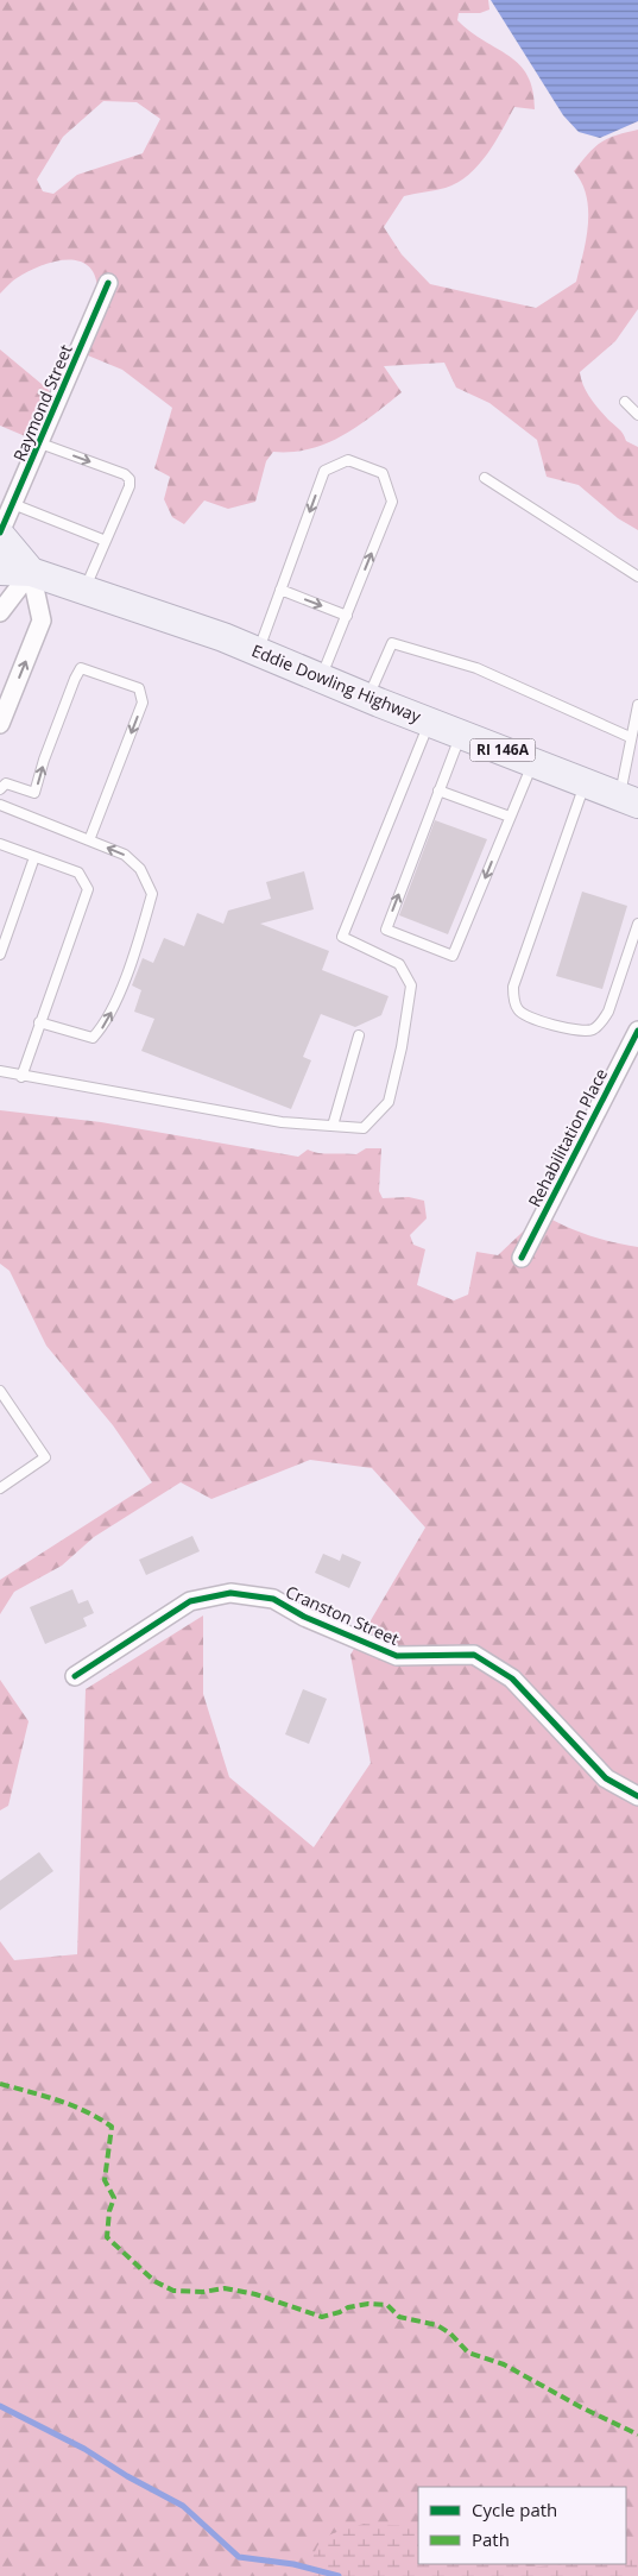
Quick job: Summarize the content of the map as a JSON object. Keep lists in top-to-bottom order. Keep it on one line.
{"streets":{"main road":["Eddie Dowling Highway","RI 146A"],"street":["Raymond Street","Rehabilitation Place","Cranston Street"]},"legend":["Cycle path","Path"]}
